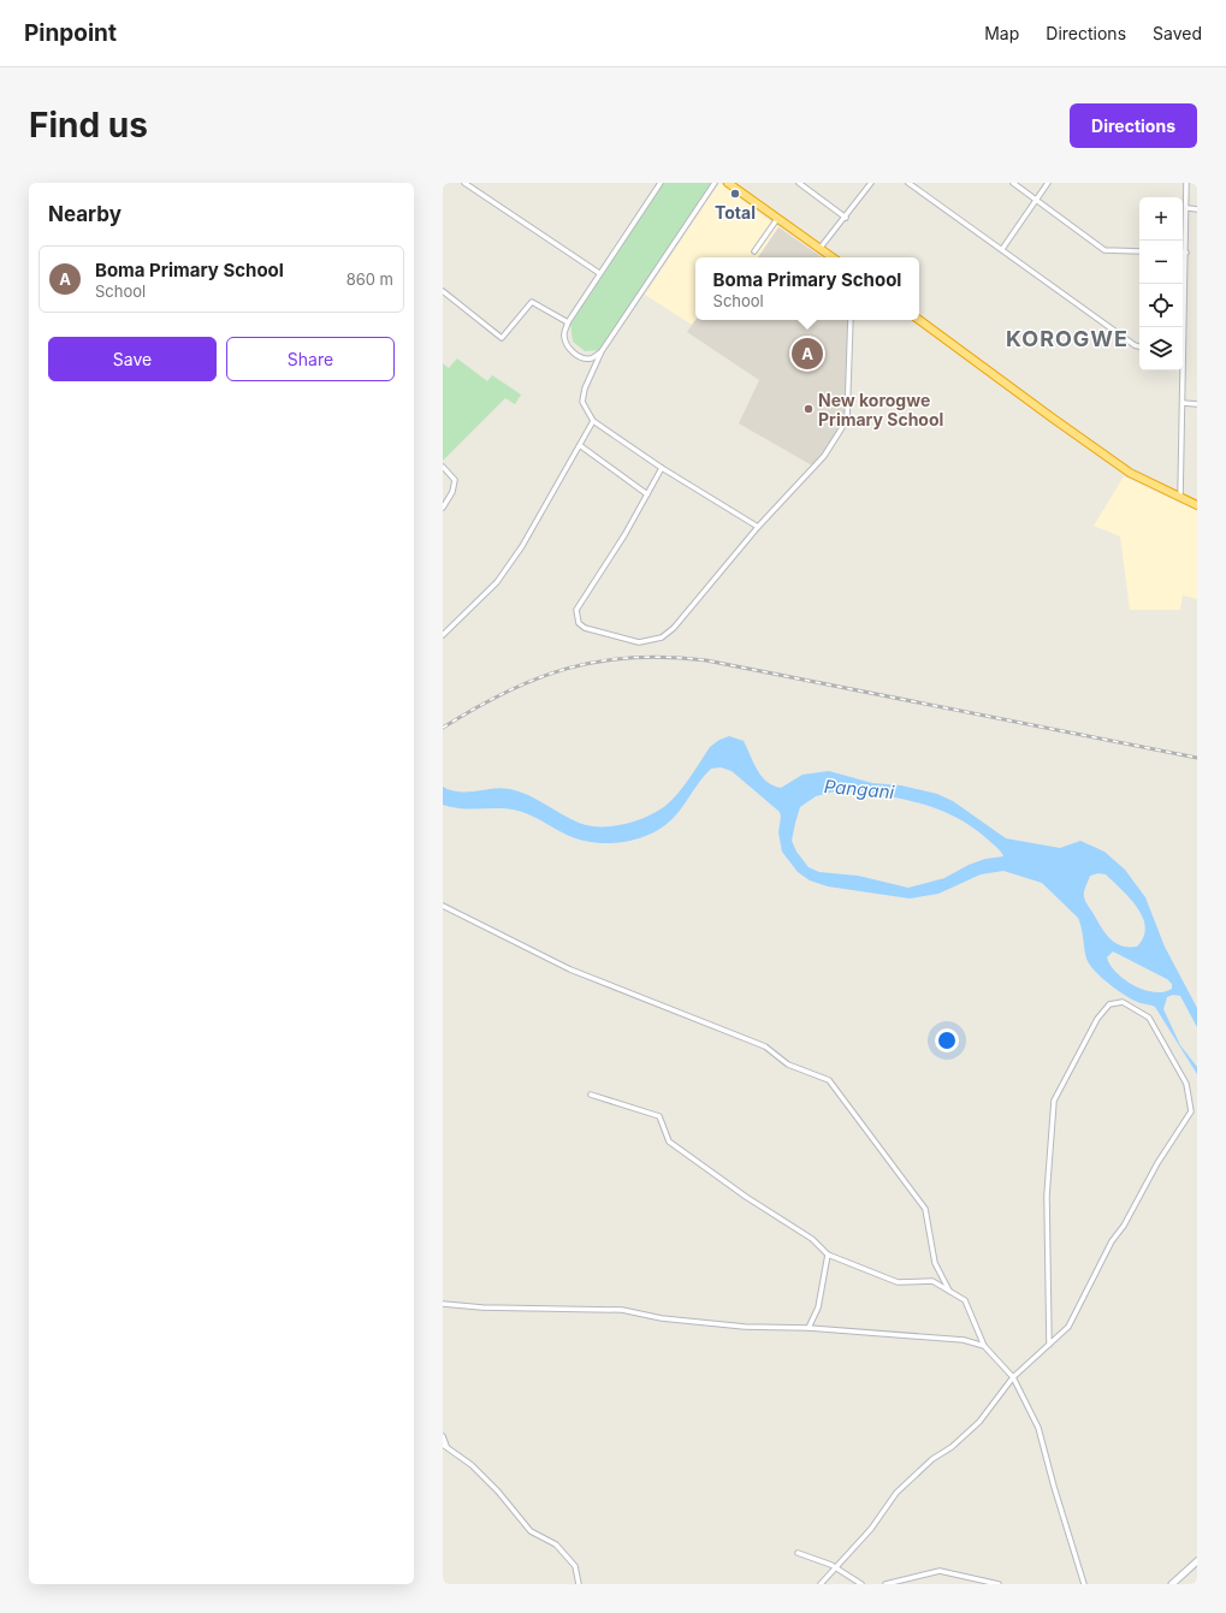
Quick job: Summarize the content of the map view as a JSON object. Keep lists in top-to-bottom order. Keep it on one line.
{"districts":["KOROGWE"],"water":["Pangani"],"places":["Total","New korogwe Primary School"],"page":{"header":"Pinpoint","nav":["Map","Directions","Saved"],"buttons":["Directions",["Save","Share"]],"title":"Find us","heading":"Nearby","map_buttons":["+","−"],"list":[{"mark":"A","name":"Boma Primary School","note":"School","value":"860 m"}],"popup":["Boma Primary School","School"],"pins":"A"}}
